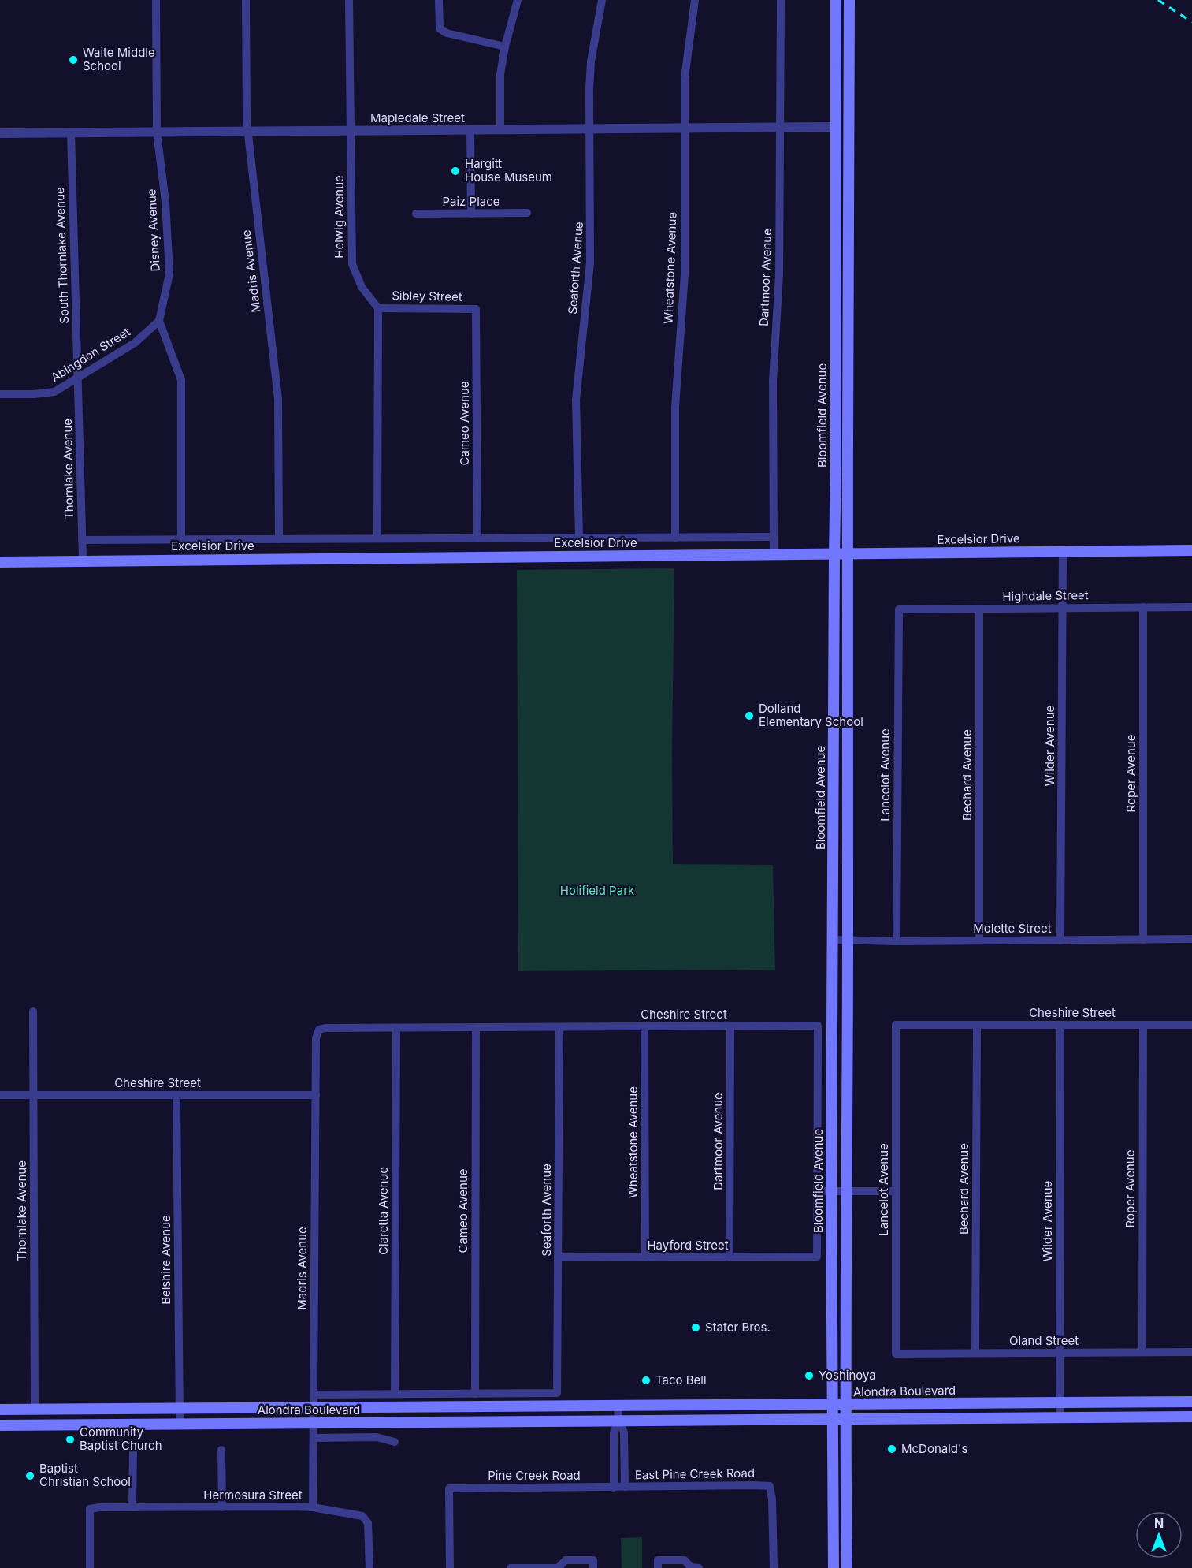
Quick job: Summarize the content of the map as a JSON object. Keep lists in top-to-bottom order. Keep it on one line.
{"streets":{"main road":["Bloomfield Avenue","Excelsior Drive","Alondra Boulevard"],"street":["Mapledale Street","Paiz Place","Helwig Avenue","Disney Avenue","South Thornlake Avenue","Seaforth Avenue","Wheatstone Avenue","Madris Avenue","Dartmoor Avenue","Sibley Street","Abingdon Street","Cameo Avenue","Thornlake Avenue","Highdale Street","Wilder Avenue","Roper Avenue","Lancelot Avenue","Bechard Avenue","Molette Street","Cheshire Street","Claretta Avenue","Hayford Street","Belshire Avenue","Oland Street","East Pine Creek Road","Pine Creek Road","Hermosura Street"]},"crossings":[["Mapledale Street","Helwig Avenue"],["Mapledale Street","Disney Avenue"],["Mapledale Street","South Thornlake Avenue"],["Mapledale Street","Seaforth Avenue"],["Mapledale Street","Wheatstone Avenue"],["Mapledale Street","Madris Avenue"],["Mapledale Street","Dartmoor Avenue"],["Mapledale Street","Bloomfield Avenue"],["Helwig Avenue","Sibley Street"],["Disney Avenue","Abingdon Street"],["South Thornlake Avenue","Abingdon Street"],["South Thornlake Avenue","Thornlake Avenue"],["Seaforth Avenue","Excelsior Drive"],["Seaforth Avenue","Cheshire Street"],["Seaforth Avenue","Hayford Street"],["Seaforth Avenue","Alondra Boulevard"],["Wheatstone Avenue","Excelsior Drive"],["Wheatstone Avenue","Cheshire Street"],["Wheatstone Avenue","Hayford Street"],["Madris Avenue","Excelsior Drive"],["Madris Avenue","Cheshire Street"],["Madris Avenue","Alondra Boulevard"],["Madris Avenue","Hermosura Street"],["Dartmoor Avenue","Excelsior Drive"],["Dartmoor Avenue","Cheshire Street"],["Dartmoor Avenue","Hayford Street"],["Sibley Street","Cameo Avenue"],["Abingdon Street","Thornlake Avenue"],["Bloomfield Avenue","Excelsior Drive"],["Bloomfield Avenue","Molette Street"],["Bloomfield Avenue","Alondra Boulevard"],["Cameo Avenue","Excelsior Drive"],["Cameo Avenue","Cheshire Street"],["Cameo Avenue","Alondra Boulevard"],["Thornlake Avenue","Excelsior Drive"],["Thornlake Avenue","Cheshire Street"],["Thornlake Avenue","Alondra Boulevard"],["Excelsior Drive","Wilder Avenue"],["Highdale Street","Wilder Avenue"],["Highdale Street","Roper Avenue"],["Highdale Street","Lancelot Avenue"],["Highdale Street","Bechard Avenue"],["Wilder Avenue","Molette Street"],["Wilder Avenue","Cheshire Street"],["Wilder Avenue","Oland Street"],["Wilder Avenue","Alondra Boulevard"],["Roper Avenue","Molette Street"],["Roper Avenue","Cheshire Street"],["Roper Avenue","Oland Street"],["Lancelot Avenue","Molette Street"],["Lancelot Avenue","Cheshire Street"],["Lancelot Avenue","Oland Street"],["Bechard Avenue","Molette Street"],["Bechard Avenue","Cheshire Street"],["Bechard Avenue","Oland Street"],["Cheshire Street","Claretta Avenue"],["Cheshire Street","Hayford Street"],["Cheshire Street","Belshire Avenue"],["Claretta Avenue","Alondra Boulevard"],["Belshire Avenue","Alondra Boulevard"],["East Pine Creek Road","Pine Creek Road"]],"parks":["Holifield Park"],"places":["Waite Middle School","Hargitt House Museum","Dolland Elementary School","Stater Bros.","Yoshinoya","Taco Bell","Community Baptist Church","McDonald's","Baptist Christian School"],"north":"top"}
